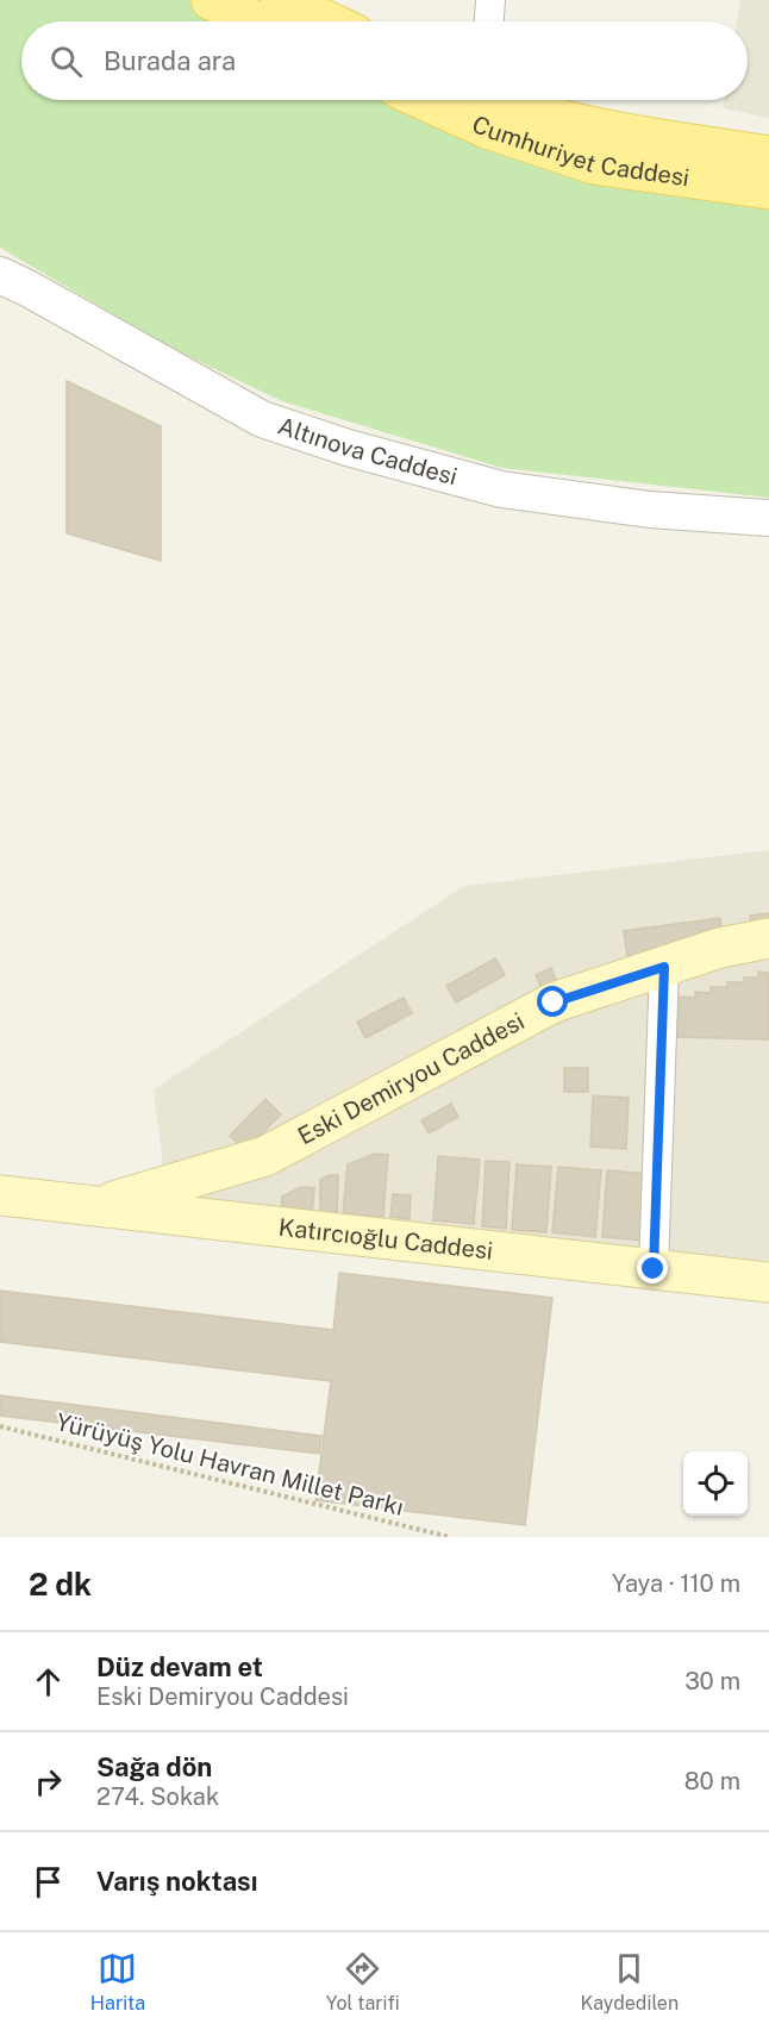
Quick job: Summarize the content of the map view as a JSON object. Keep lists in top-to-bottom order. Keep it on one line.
{"streets":{"main road":["Cumhuriyet Caddesi","Eski Demiryou Caddesi","Katırcıoğlu Caddesi"],"street":["Altınova Caddesi"],"path":["Yürüyüş Yolu Havran Millet Parkı"]},"crossings":[["Eski Demiryou Caddesi","Katırcıoğlu Caddesi"]],"page":{"search":"Burada ara","heading":["2 dk","Yaya · 110 m"],"list":[["Düz devam et","Eski Demiryou Caddesi","30 m"],["Sağa dön","274. Sokak","80 m"],"Varış noktası"],"nav":["Harita","Yol tarifi","Kaydedilen"]}}
